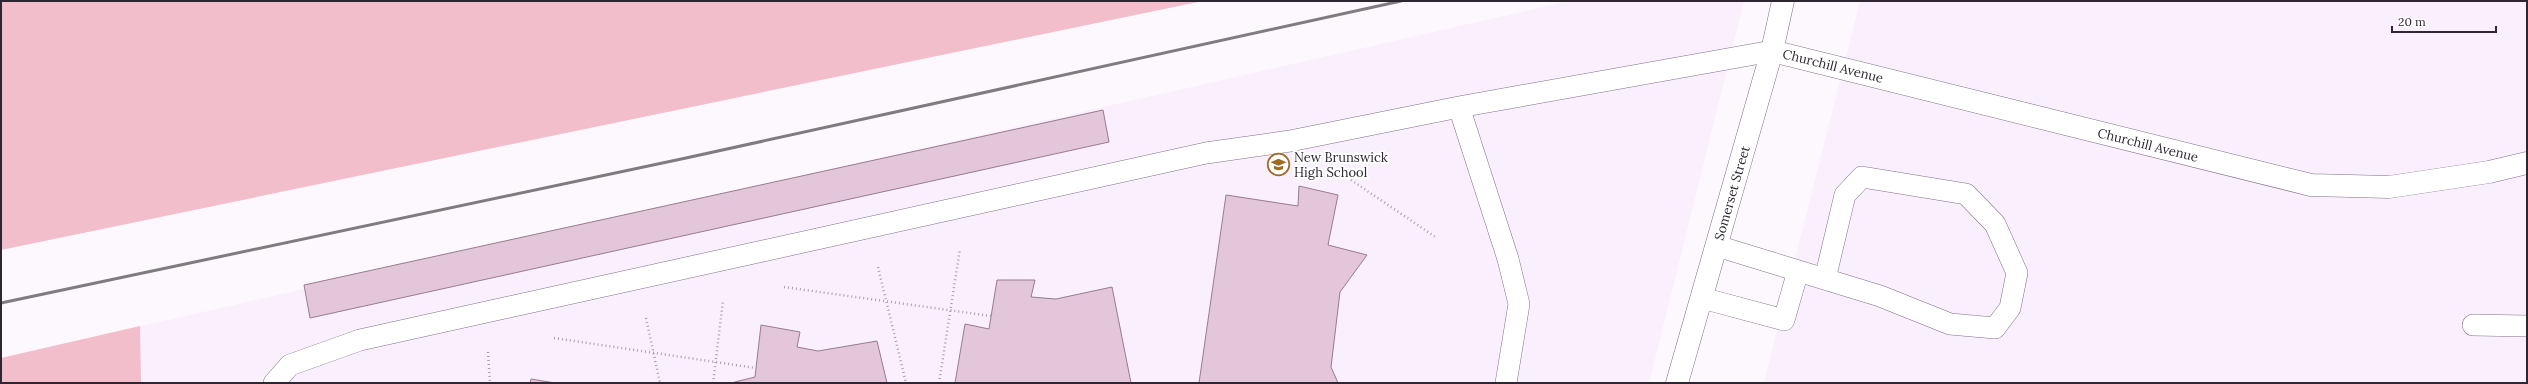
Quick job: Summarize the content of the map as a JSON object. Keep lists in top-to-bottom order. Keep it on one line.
{"streets":{"street":["Churchill Avenue","Somerset Street"]},"crossings":[["Churchill Avenue","Somerset Street"]],"places":{"school or university":["New Brunswick High School"]},"scale_bar":"20 m"}
